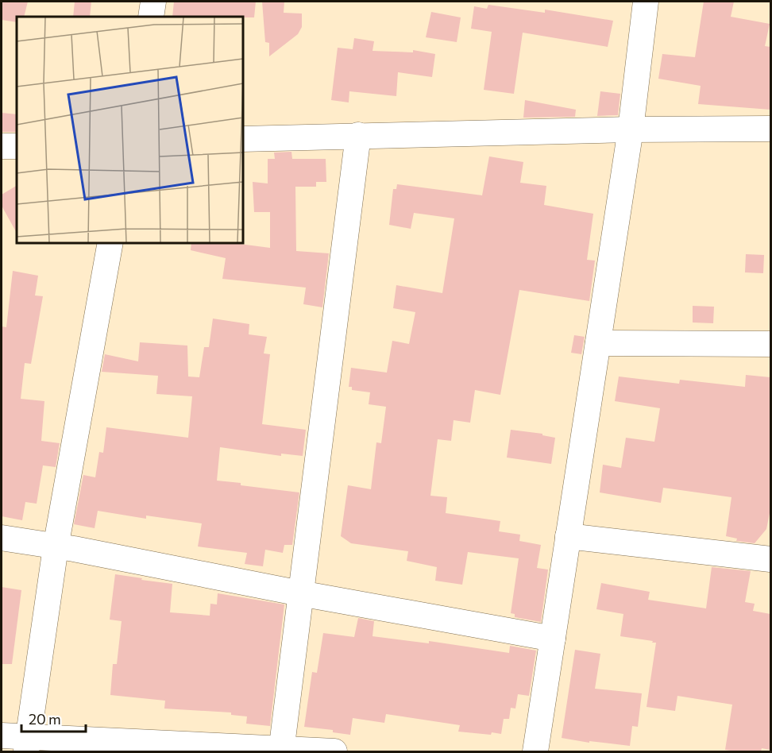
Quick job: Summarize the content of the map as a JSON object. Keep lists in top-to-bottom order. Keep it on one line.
{"scale_bar":"20 m"}
